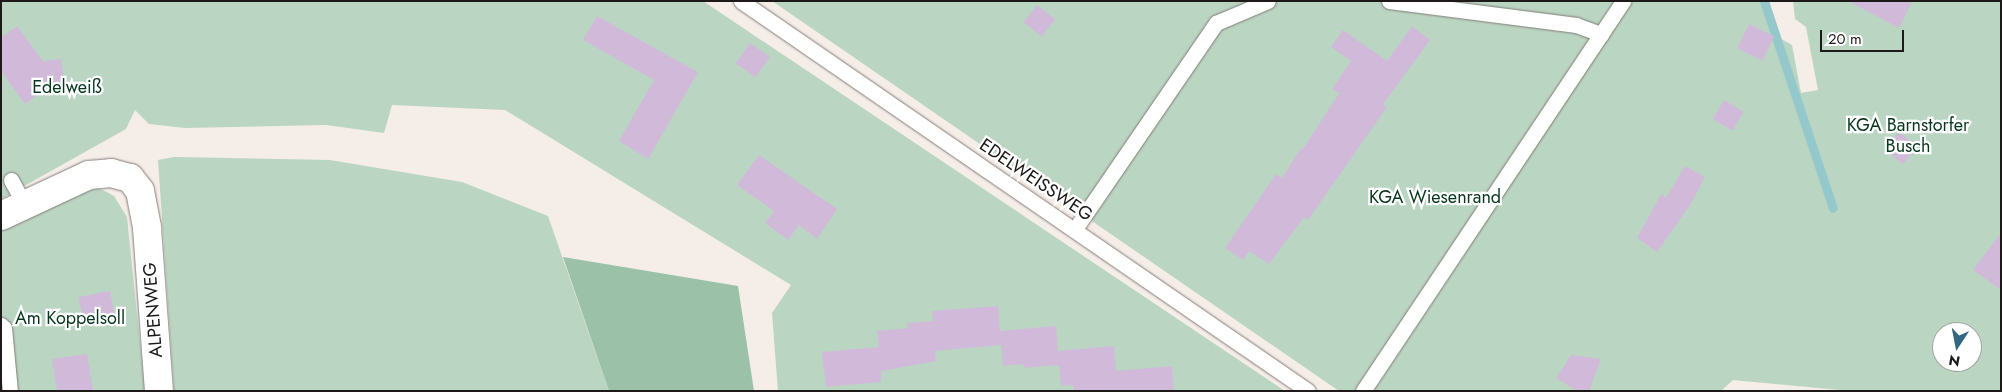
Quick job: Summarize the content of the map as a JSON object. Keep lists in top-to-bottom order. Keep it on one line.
{"streets":{"street":["ALPENWEG"],"lane":["EDELWEISSWEG"]},"parks":["Edelweiß","KGA Barnstorfer Busch","KGA Wiesenrand","Am Koppelsoll"],"scale_bar":"20 m","north":"bottom"}
